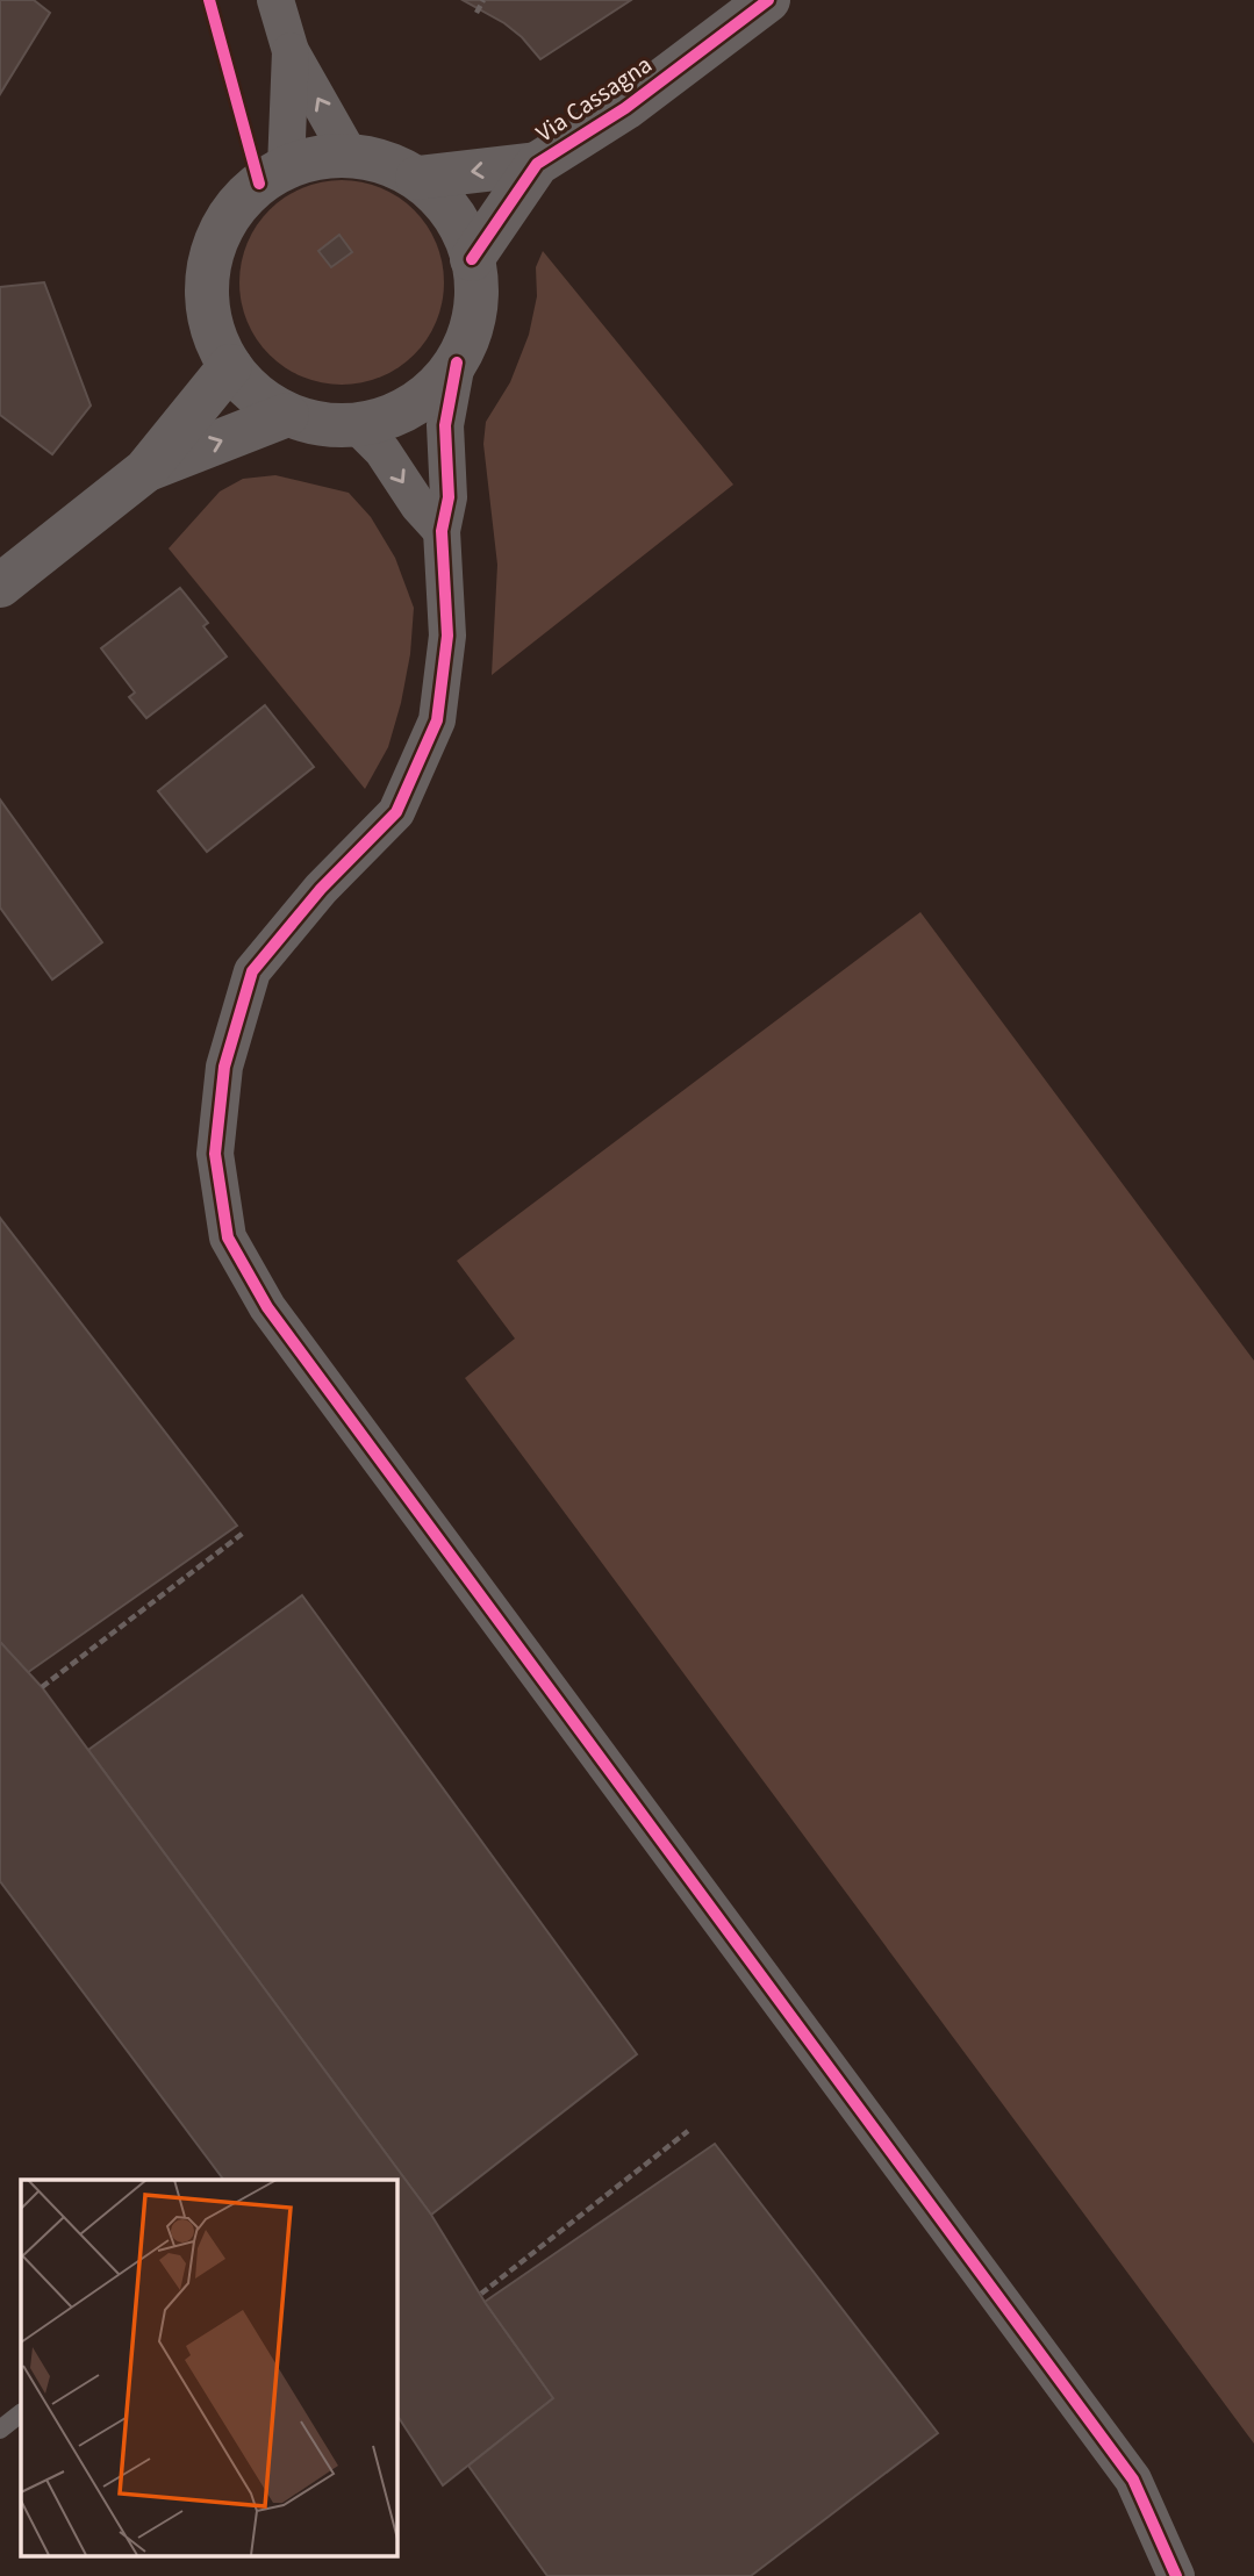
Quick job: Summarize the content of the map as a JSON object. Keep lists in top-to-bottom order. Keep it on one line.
{"streets":{"street":["Via Cassagna"]}}
